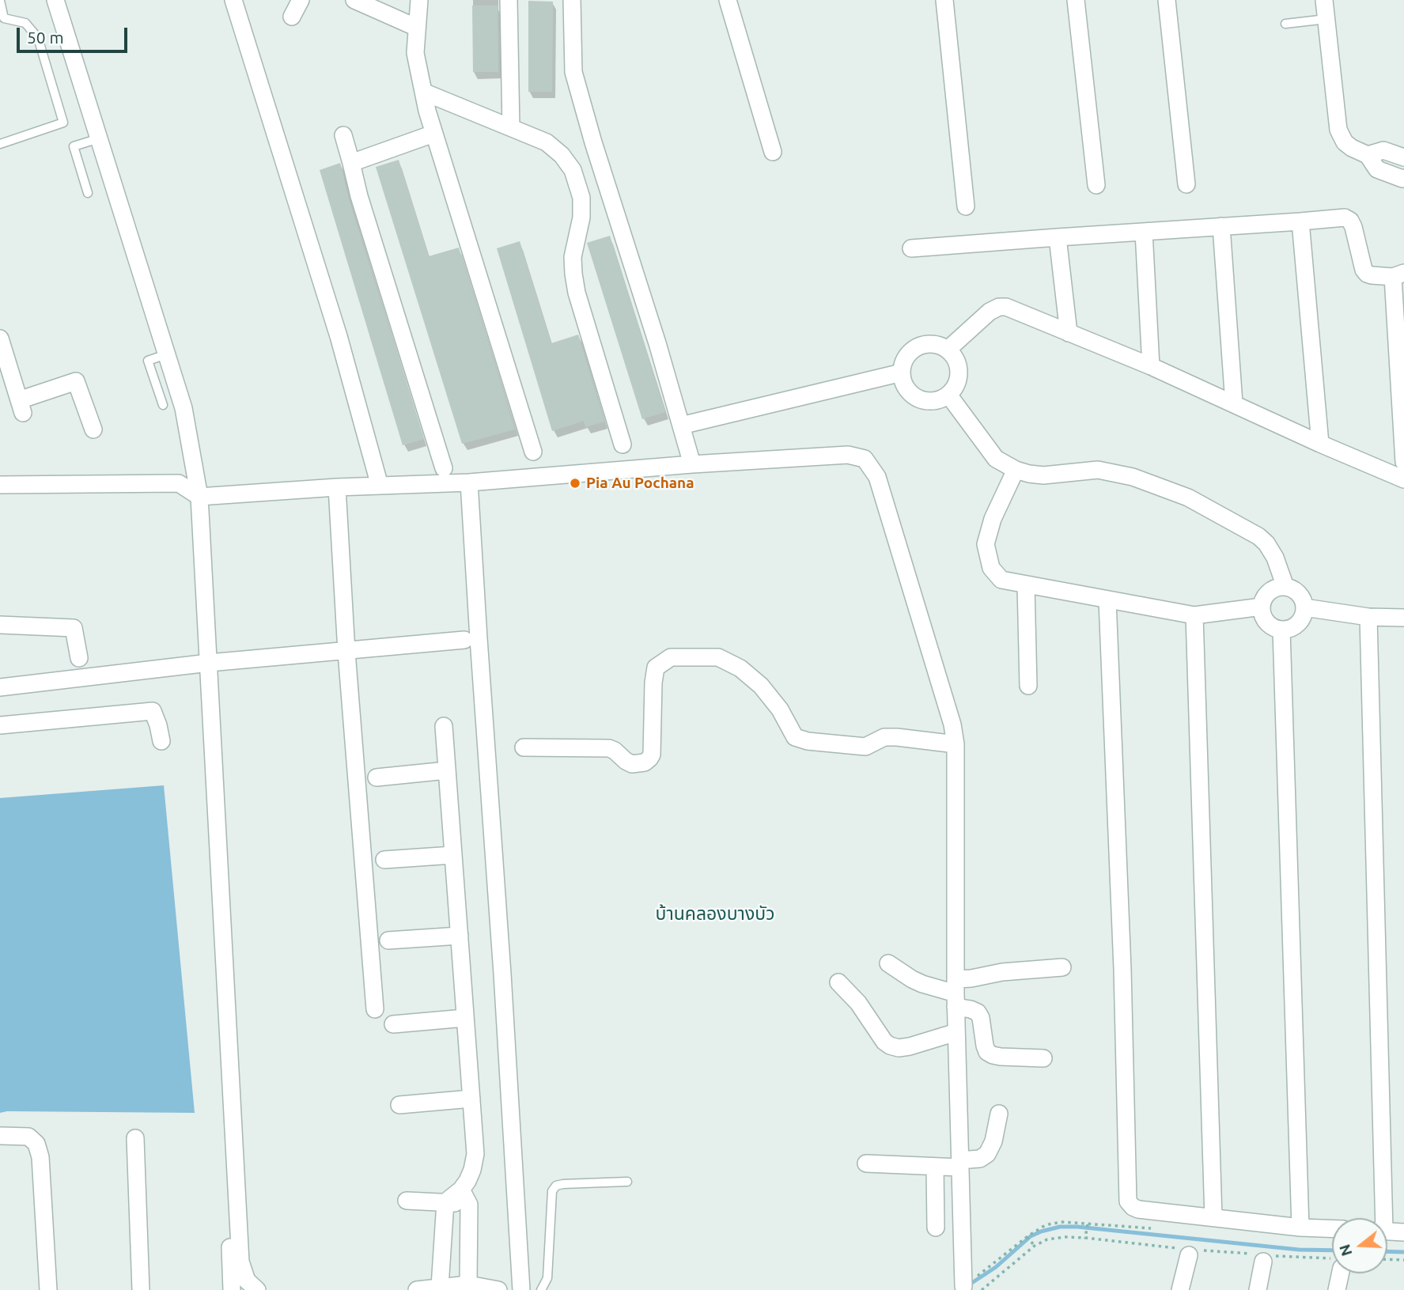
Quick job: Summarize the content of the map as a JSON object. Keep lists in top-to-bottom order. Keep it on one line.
{"districts":["บ้านคลองบางบัว"],"places":["Pia Au Pochana"],"scale_bar":"50 m","north":"left"}
